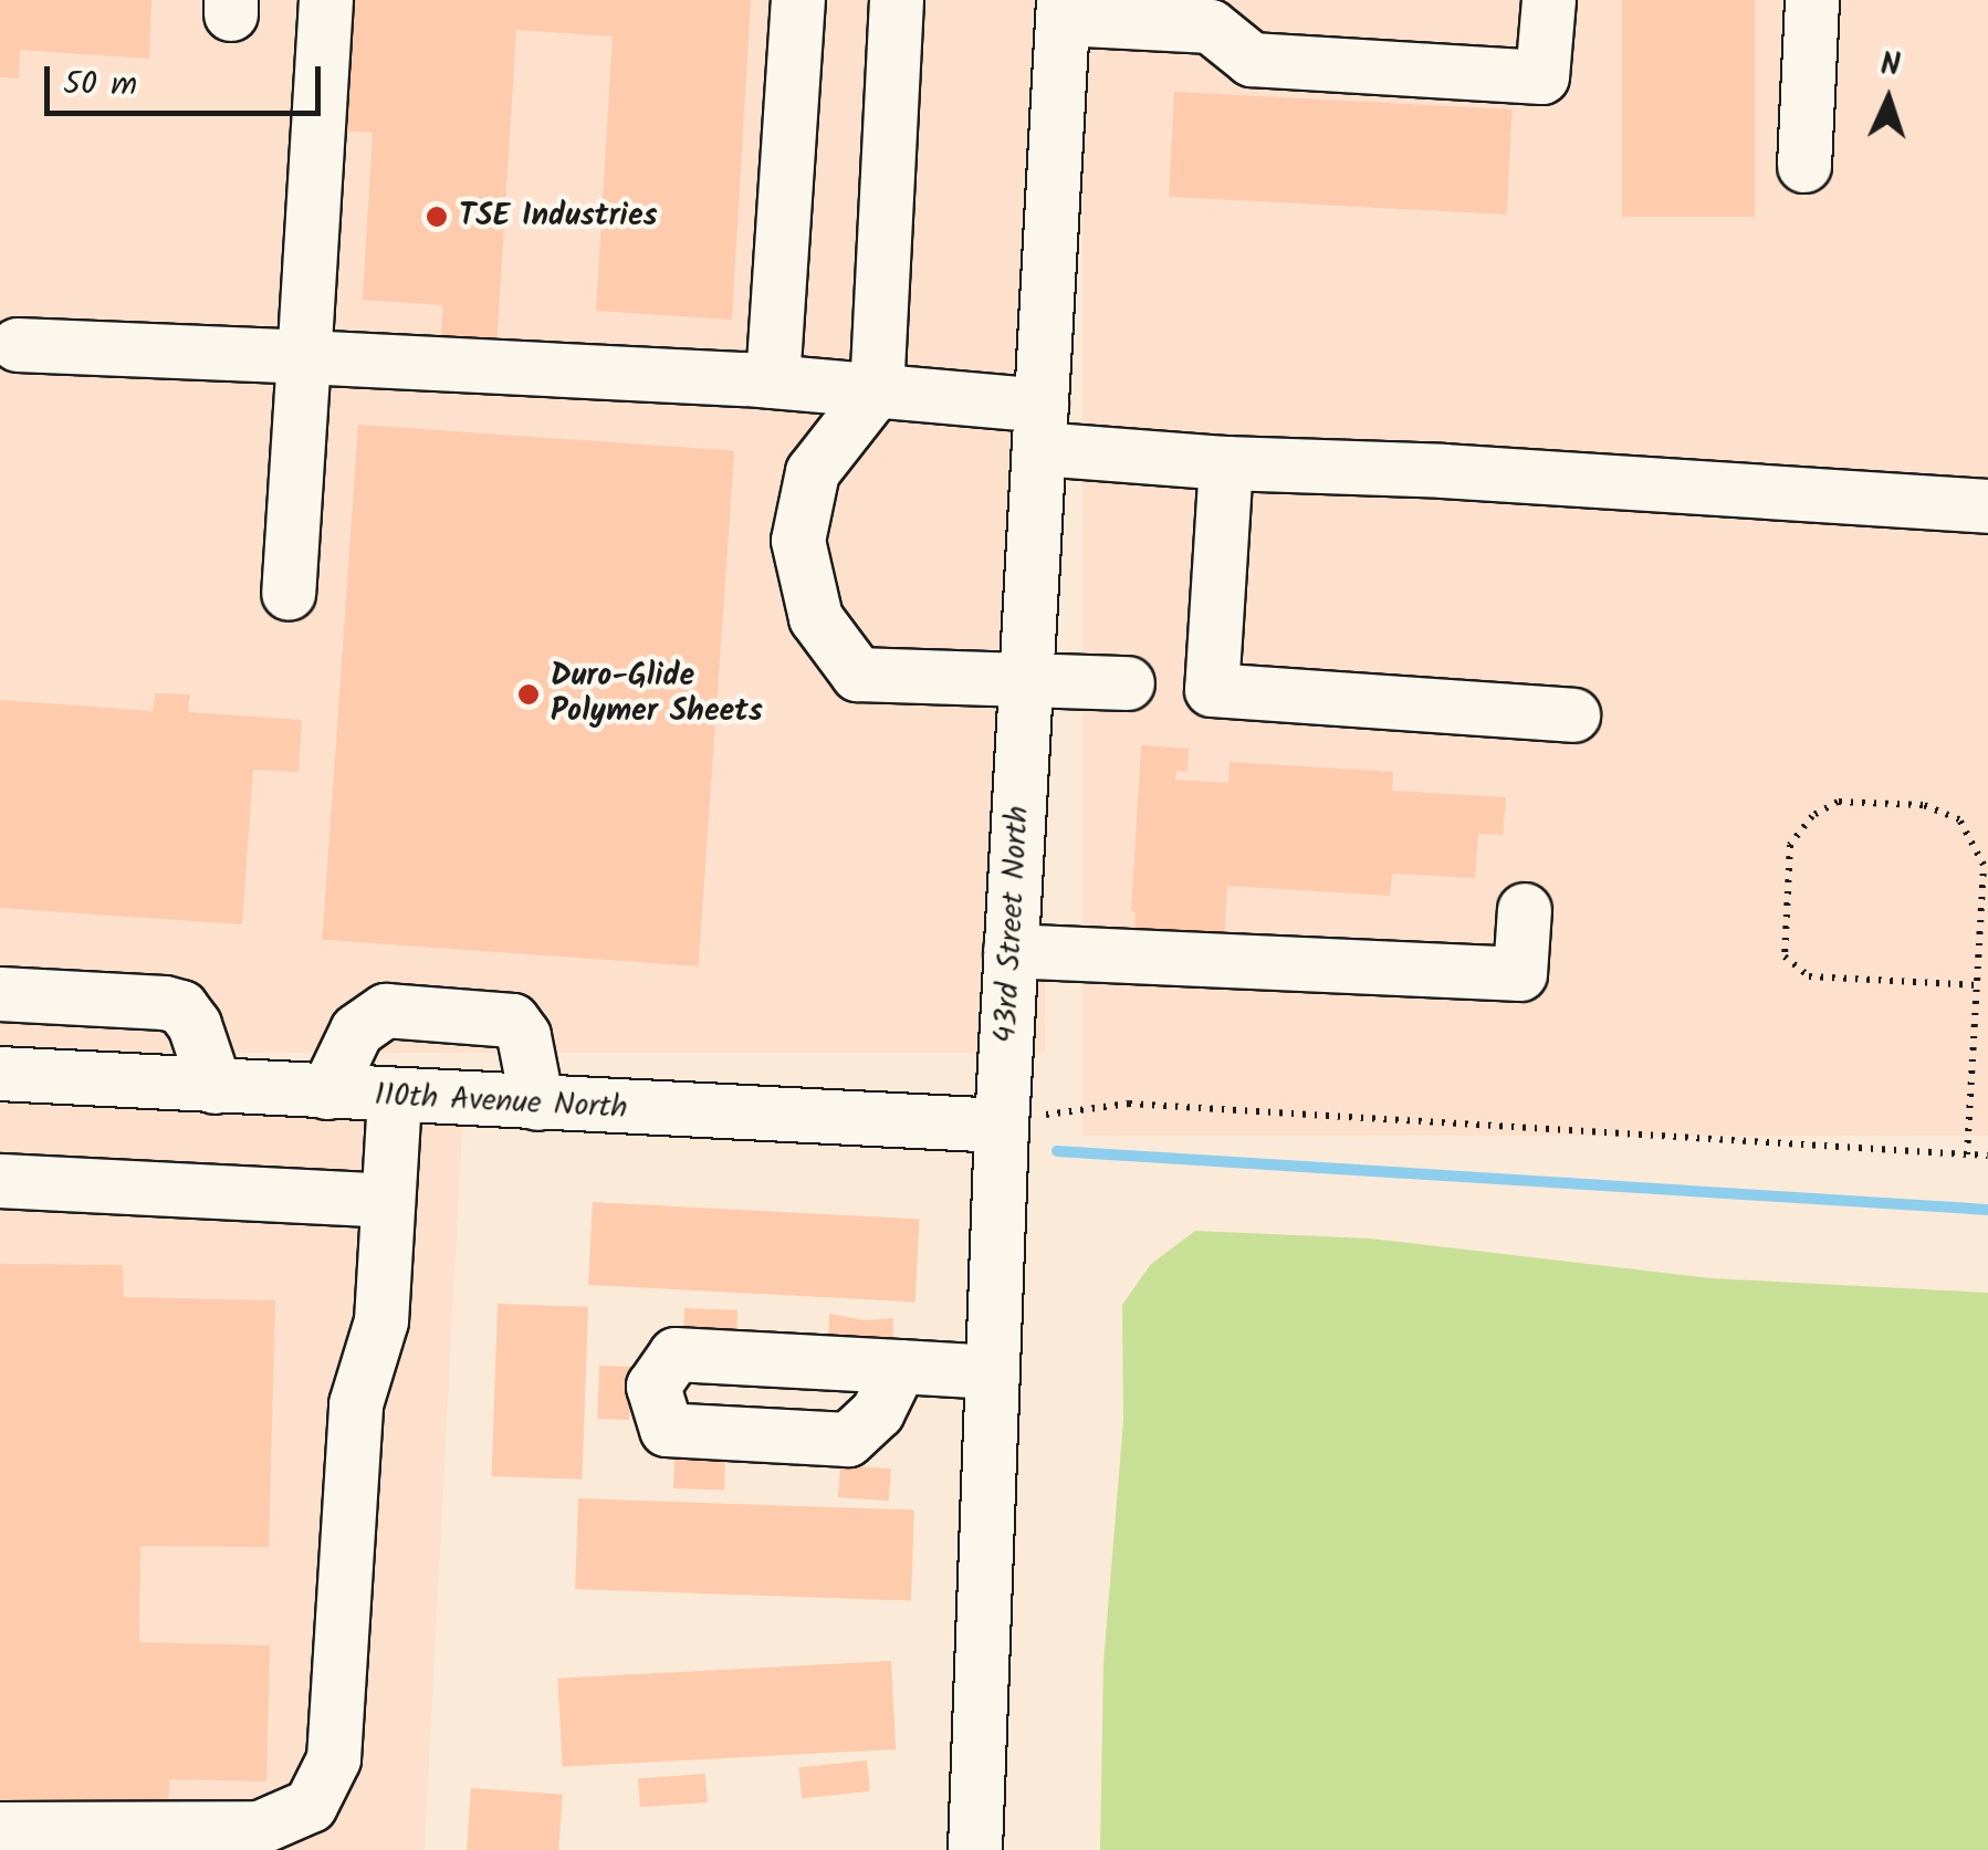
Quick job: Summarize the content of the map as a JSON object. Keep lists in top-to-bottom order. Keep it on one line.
{"streets":{"street":["43rd Street North","110th Avenue North"]},"crossings":[["43rd Street North","110th Avenue North"]],"places":["TSE Industries","Duro-Glide Polymer Sheets"],"scale_bar":"50 m","north":"top"}
